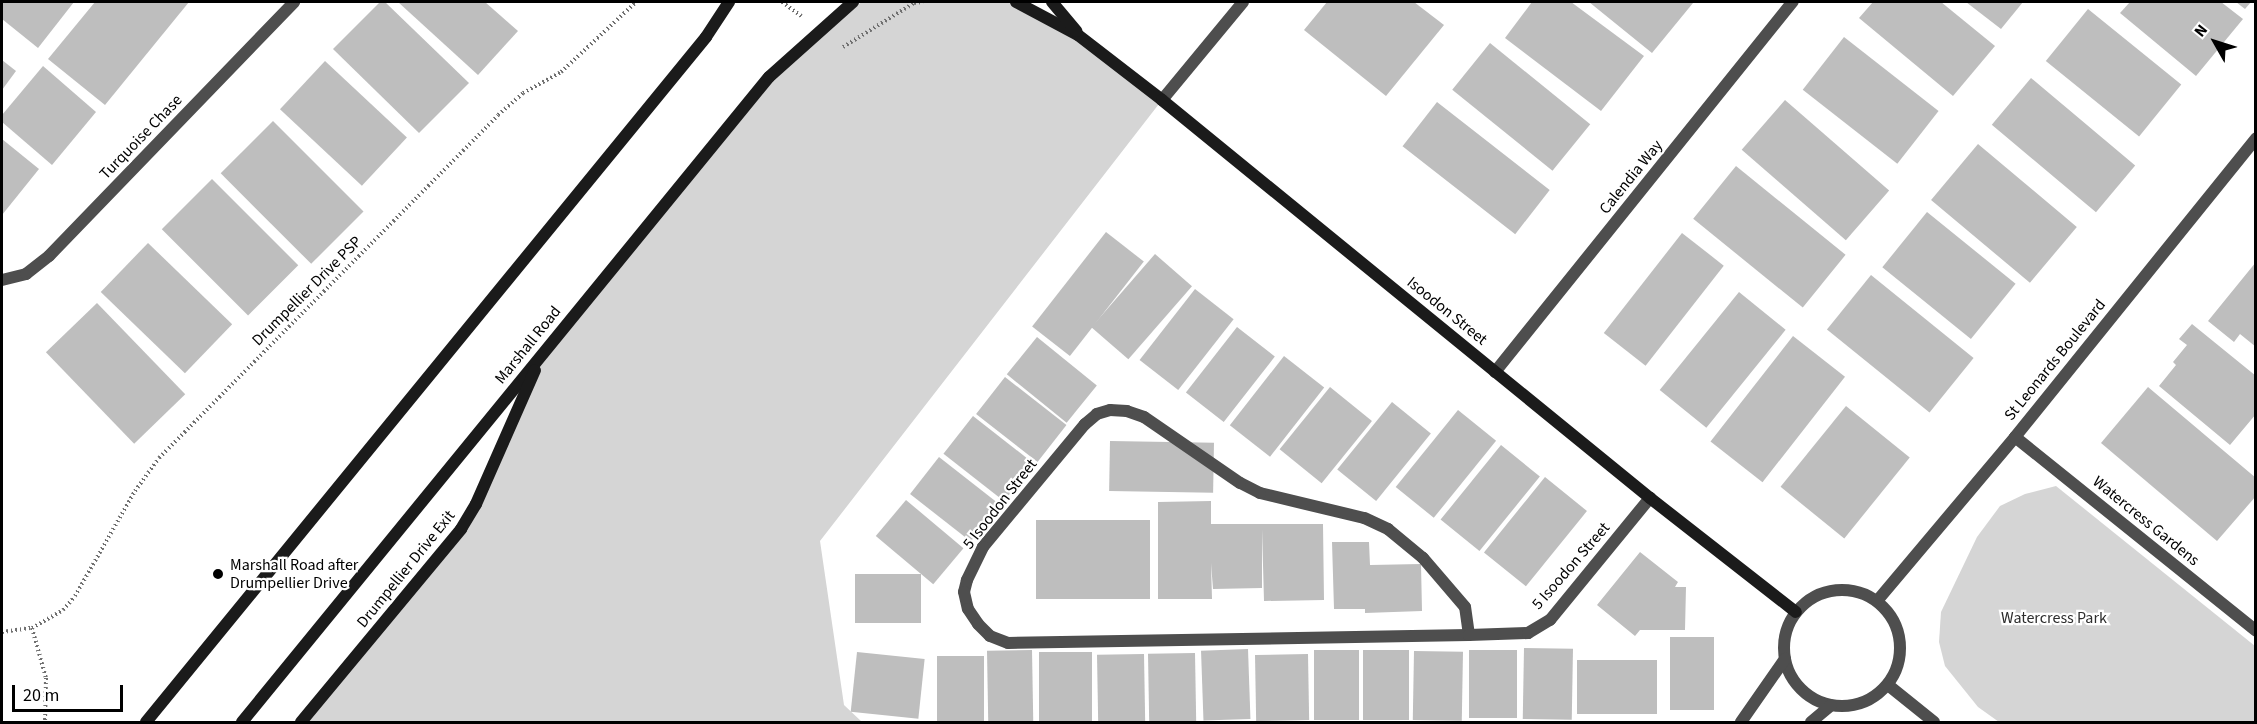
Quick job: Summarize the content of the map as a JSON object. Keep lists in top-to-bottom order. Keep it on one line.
{"streets":{"main road":["Isoodon Street","Marshall Road","Drumpellier Drive Exit"],"street":["Turquoise Chase","Calendia Way","St Leonards Boulevard","5 Isoodon Street","Watercress Gardens"],"path":["Drumpellier Drive PSP"]},"crossings":[["Calendia Way","Isoodon Street"],["Isoodon Street","St Leonards Boulevard"],["Isoodon Street","5 Isoodon Street"],["Marshall Road","Drumpellier Drive Exit"],["St Leonards Boulevard","Watercress Gardens"]],"parks":["Watercress Park"],"places":["Marshall Road after Drumpellier Drive"],"scale_bar":"20 m","north":"top left"}
